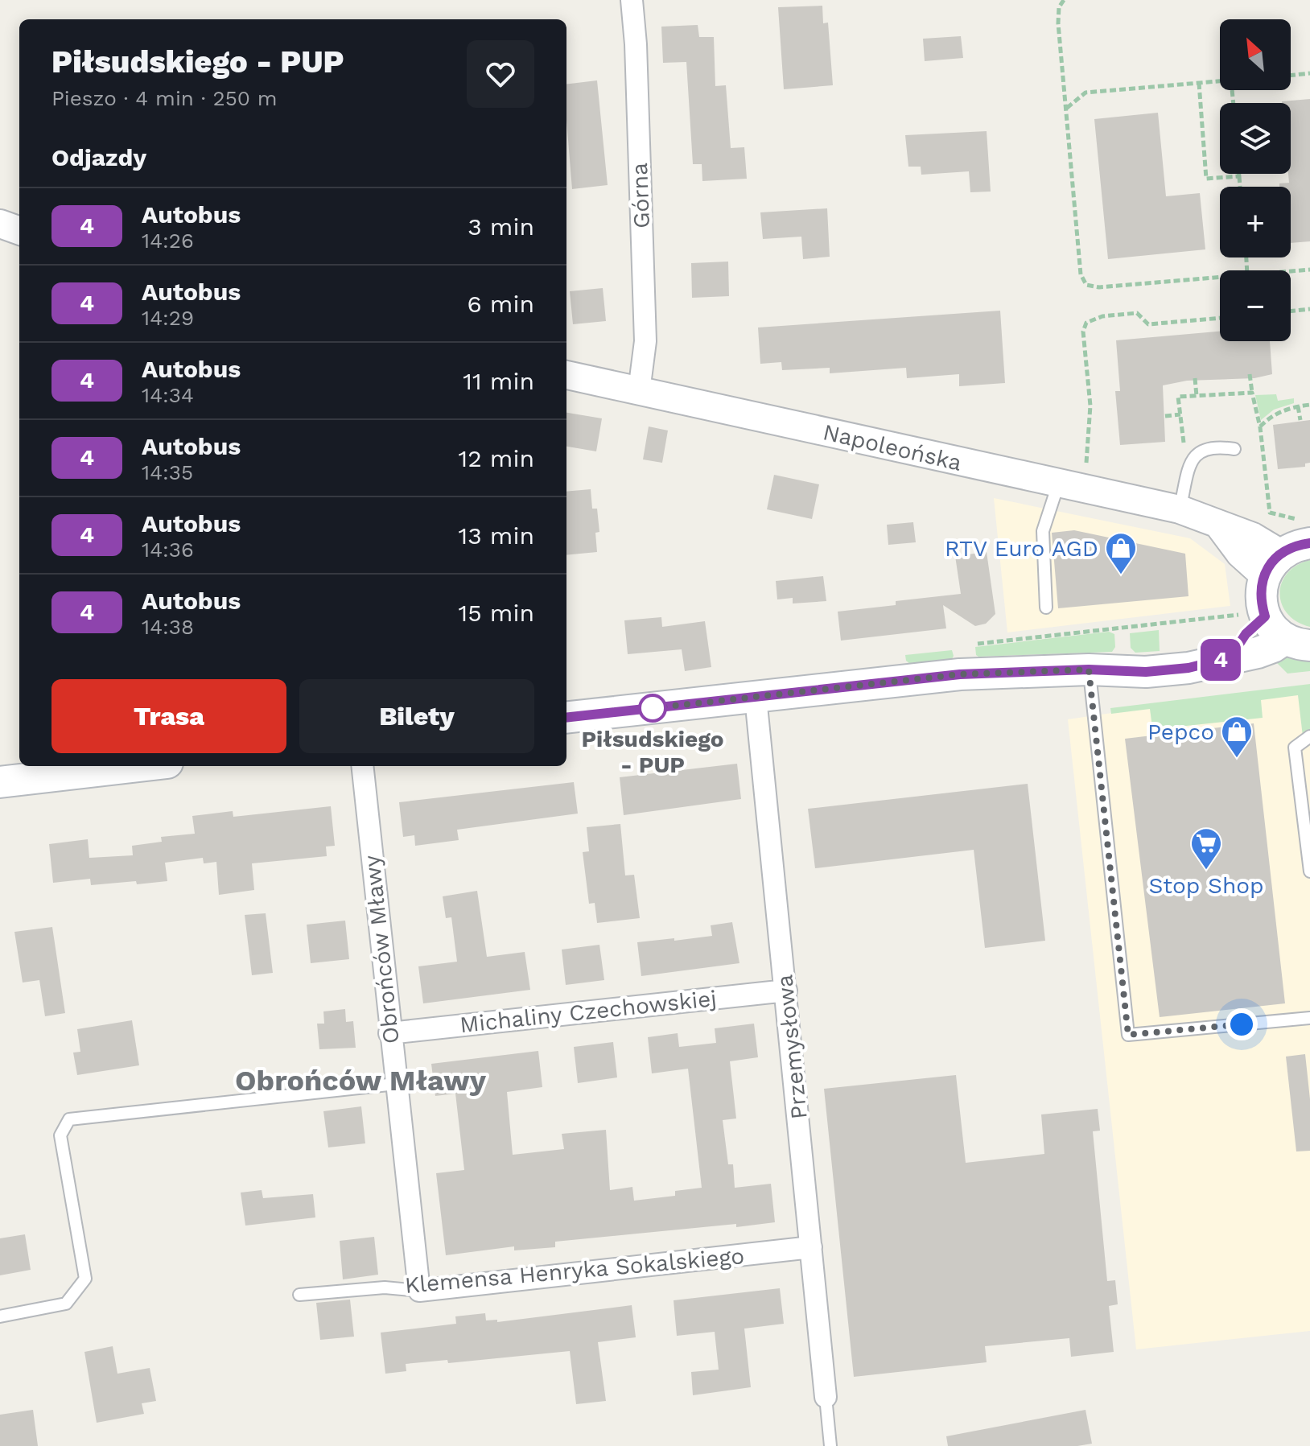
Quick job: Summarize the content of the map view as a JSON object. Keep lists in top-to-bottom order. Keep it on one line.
{"streets":{"street":["Górna","Napoleońska","Obrońców Mławy","Michaliny Czechowskiej","Przemysłowa","Klemensa Henryka Sokalskiego"]},"crossings":[["Górna","Napoleońska"],["Obrońców Mławy","Michaliny Czechowskiej"],["Obrońców Mławy","Klemensa Henryka Sokalskiego"],["Michaliny Czechowskiej","Przemysłowa"],["Przemysłowa","Klemensa Henryka Sokalskiego"]],"districts":["Obrońców Mławy"],"places":{"shop":["RTV Euro AGD","Pepco"],"other":["Piłsudskiego - PUP"],"supermarket":["Stop Shop"]},"lines":["bus line 4"],"north":"top left","page":{"on_map":"4","map_buttons":["+","−"],"heading":[["Piłsudskiego - PUP","Pieszo · 4 min · 250 m"],"Odjazdy"],"list":[{"mark":"4","name":"Autobus","note":"14:26","value":"3 min"},{"mark":"4","name":"Autobus","note":"14:29","value":"6 min"},{"mark":"4","name":"Autobus","note":"14:34","value":"11 min"},{"mark":"4","name":"Autobus","note":"14:35","value":"12 min"},{"mark":"4","name":"Autobus","note":"14:36","value":"13 min"},{"mark":"4","name":"Autobus","note":"14:38","value":"15 min"}],"buttons":["Trasa","Bilety"]}}
